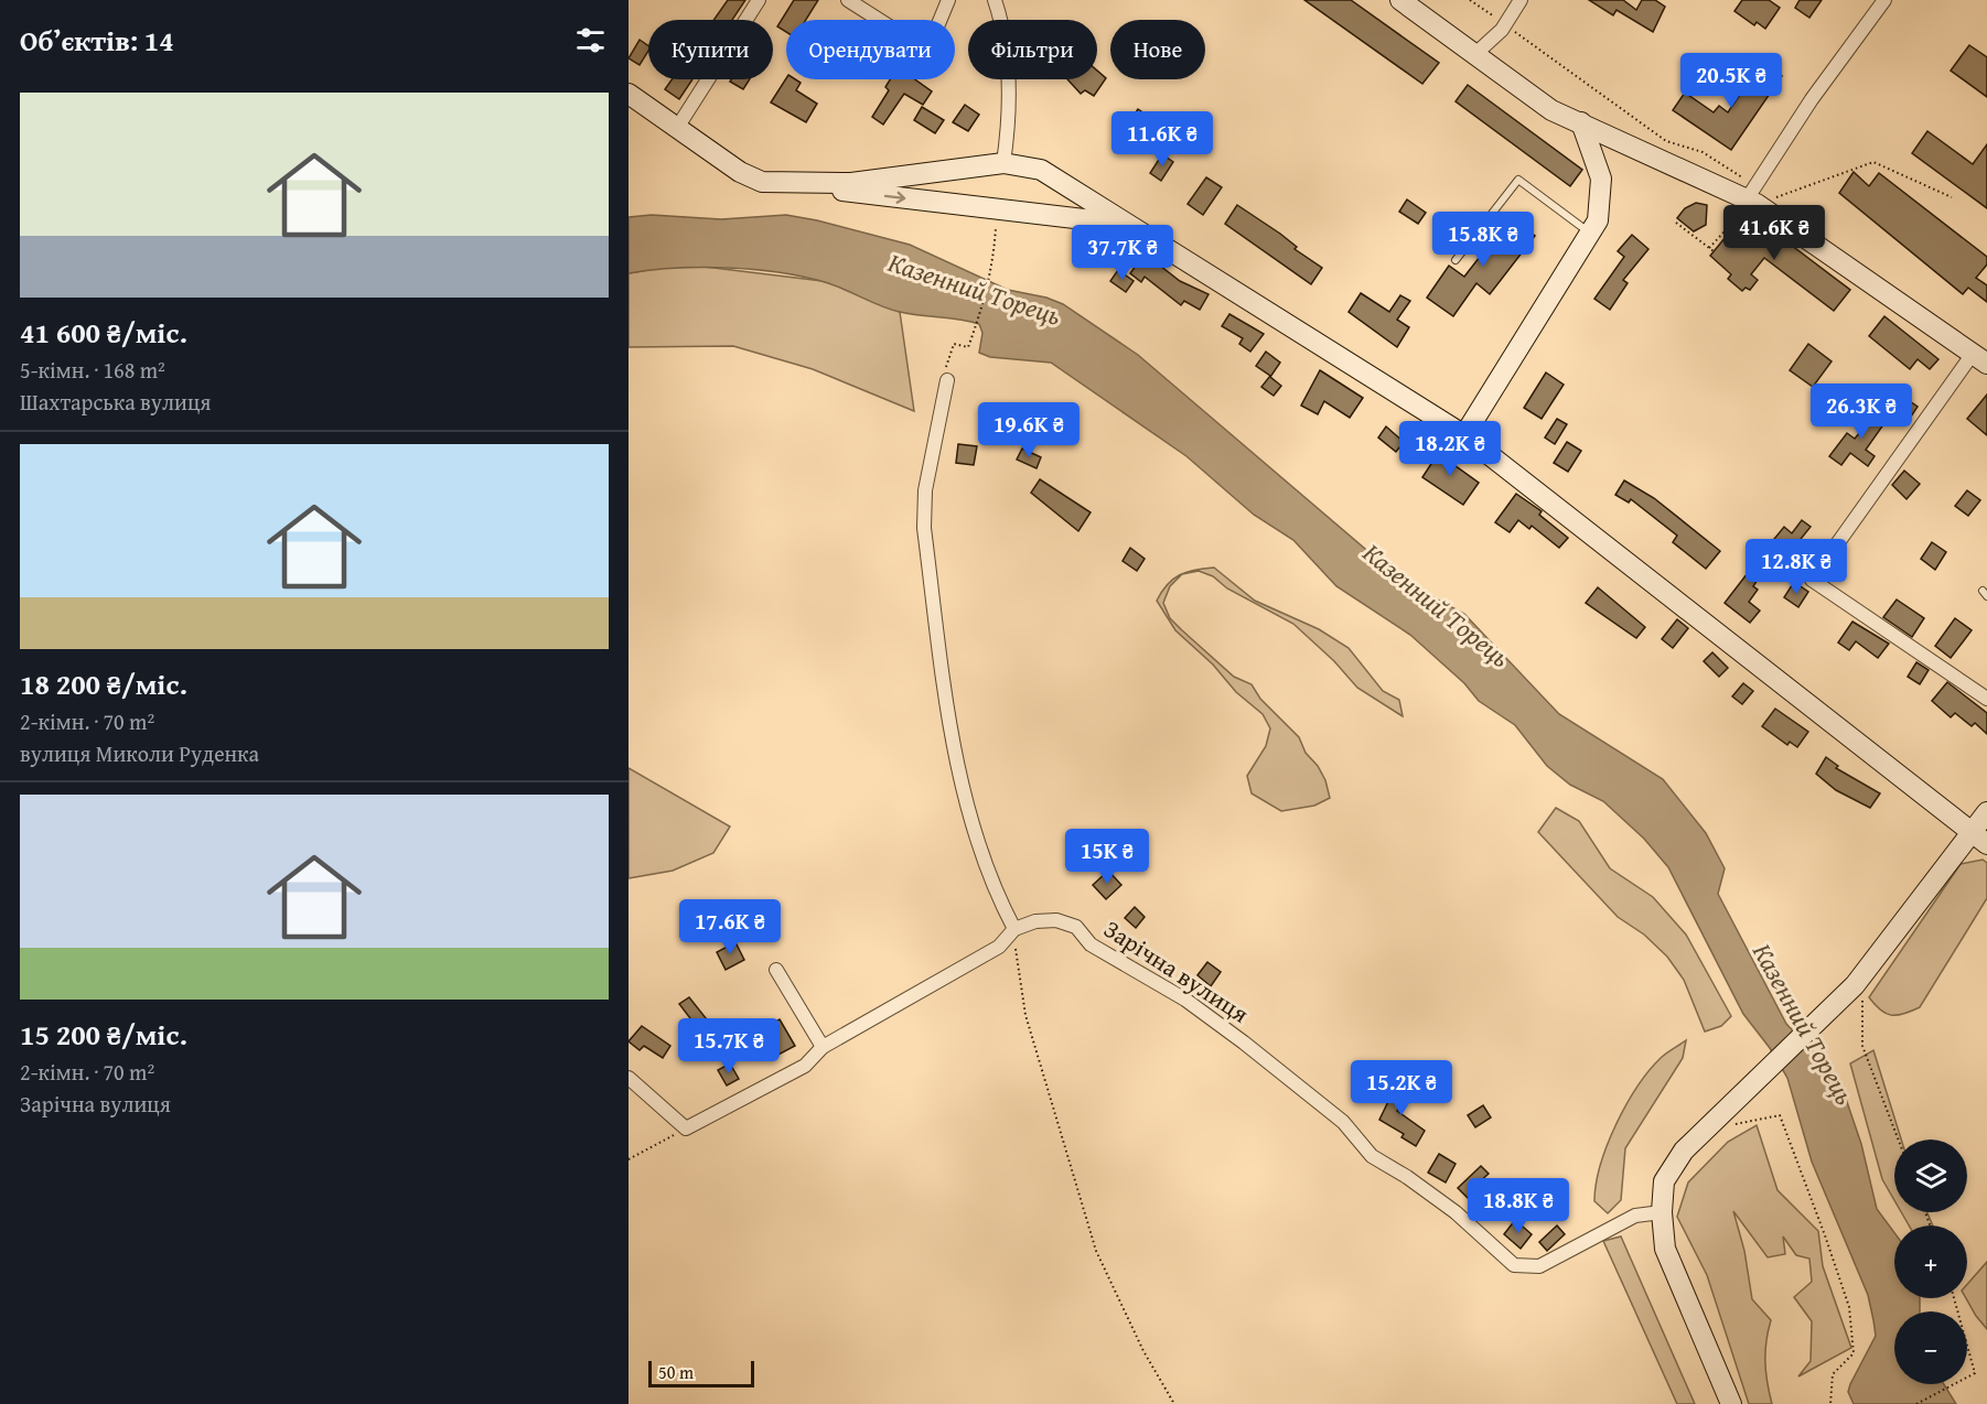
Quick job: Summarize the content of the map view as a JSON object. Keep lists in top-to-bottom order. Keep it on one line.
{"streets":{"street":["Зарічна вулиця"]},"water":["Казенний Торець"],"scale_bar":"50 m","page":{"heading":"Об’єктів: 14","chip":["Купити","Орендувати","Фільтри","Нове"],"price":["20.5K ₴","11.6K ₴","41.6K ₴","15.8K ₴","37.7K ₴","26.3K ₴","19.6K ₴","18.2K ₴","12.8K ₴","15K ₴","17.6K ₴","15.7K ₴","15.2K ₴","18.8K ₴"],"list":[{"name":"41 600 ₴/міс.","note":"5-кімн. · 168 m² · Шахтарська вулиця"},{"name":"18 200 ₴/міс.","note":"2-кімн. · 70 m² · вулиця Миколи Руденка"},{"name":"15 200 ₴/міс.","note":"2-кімн. · 70 m² · Зарічна вулиця"}],"map_buttons":["+","−"],"scale":"50 m"}}
